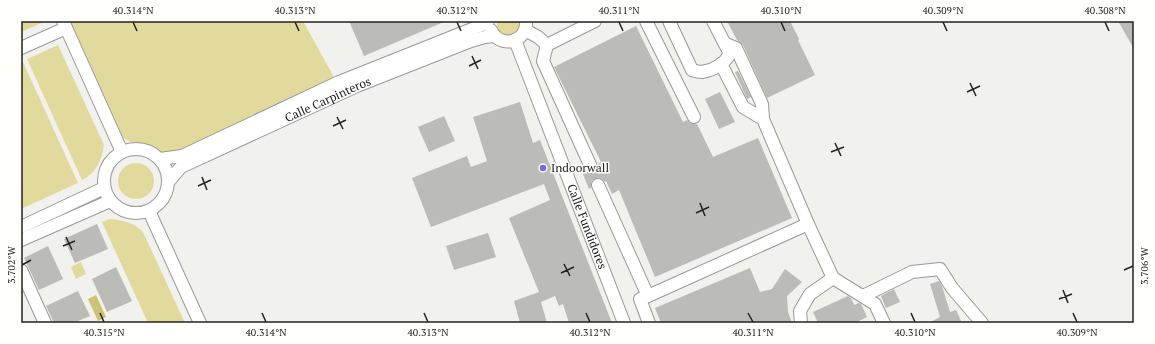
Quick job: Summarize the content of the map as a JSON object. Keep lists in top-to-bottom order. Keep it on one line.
{"streets":{"street":["Calle Carpinteros","Calle Fundidores"]},"places":["Indoorwall"],"coordinates":["40.314°N","40.313°N","40.312°N","40.311°N","40.310°N","40.309°N","40.308°N","3.702°W","3.706°W","40.315°N"]}
